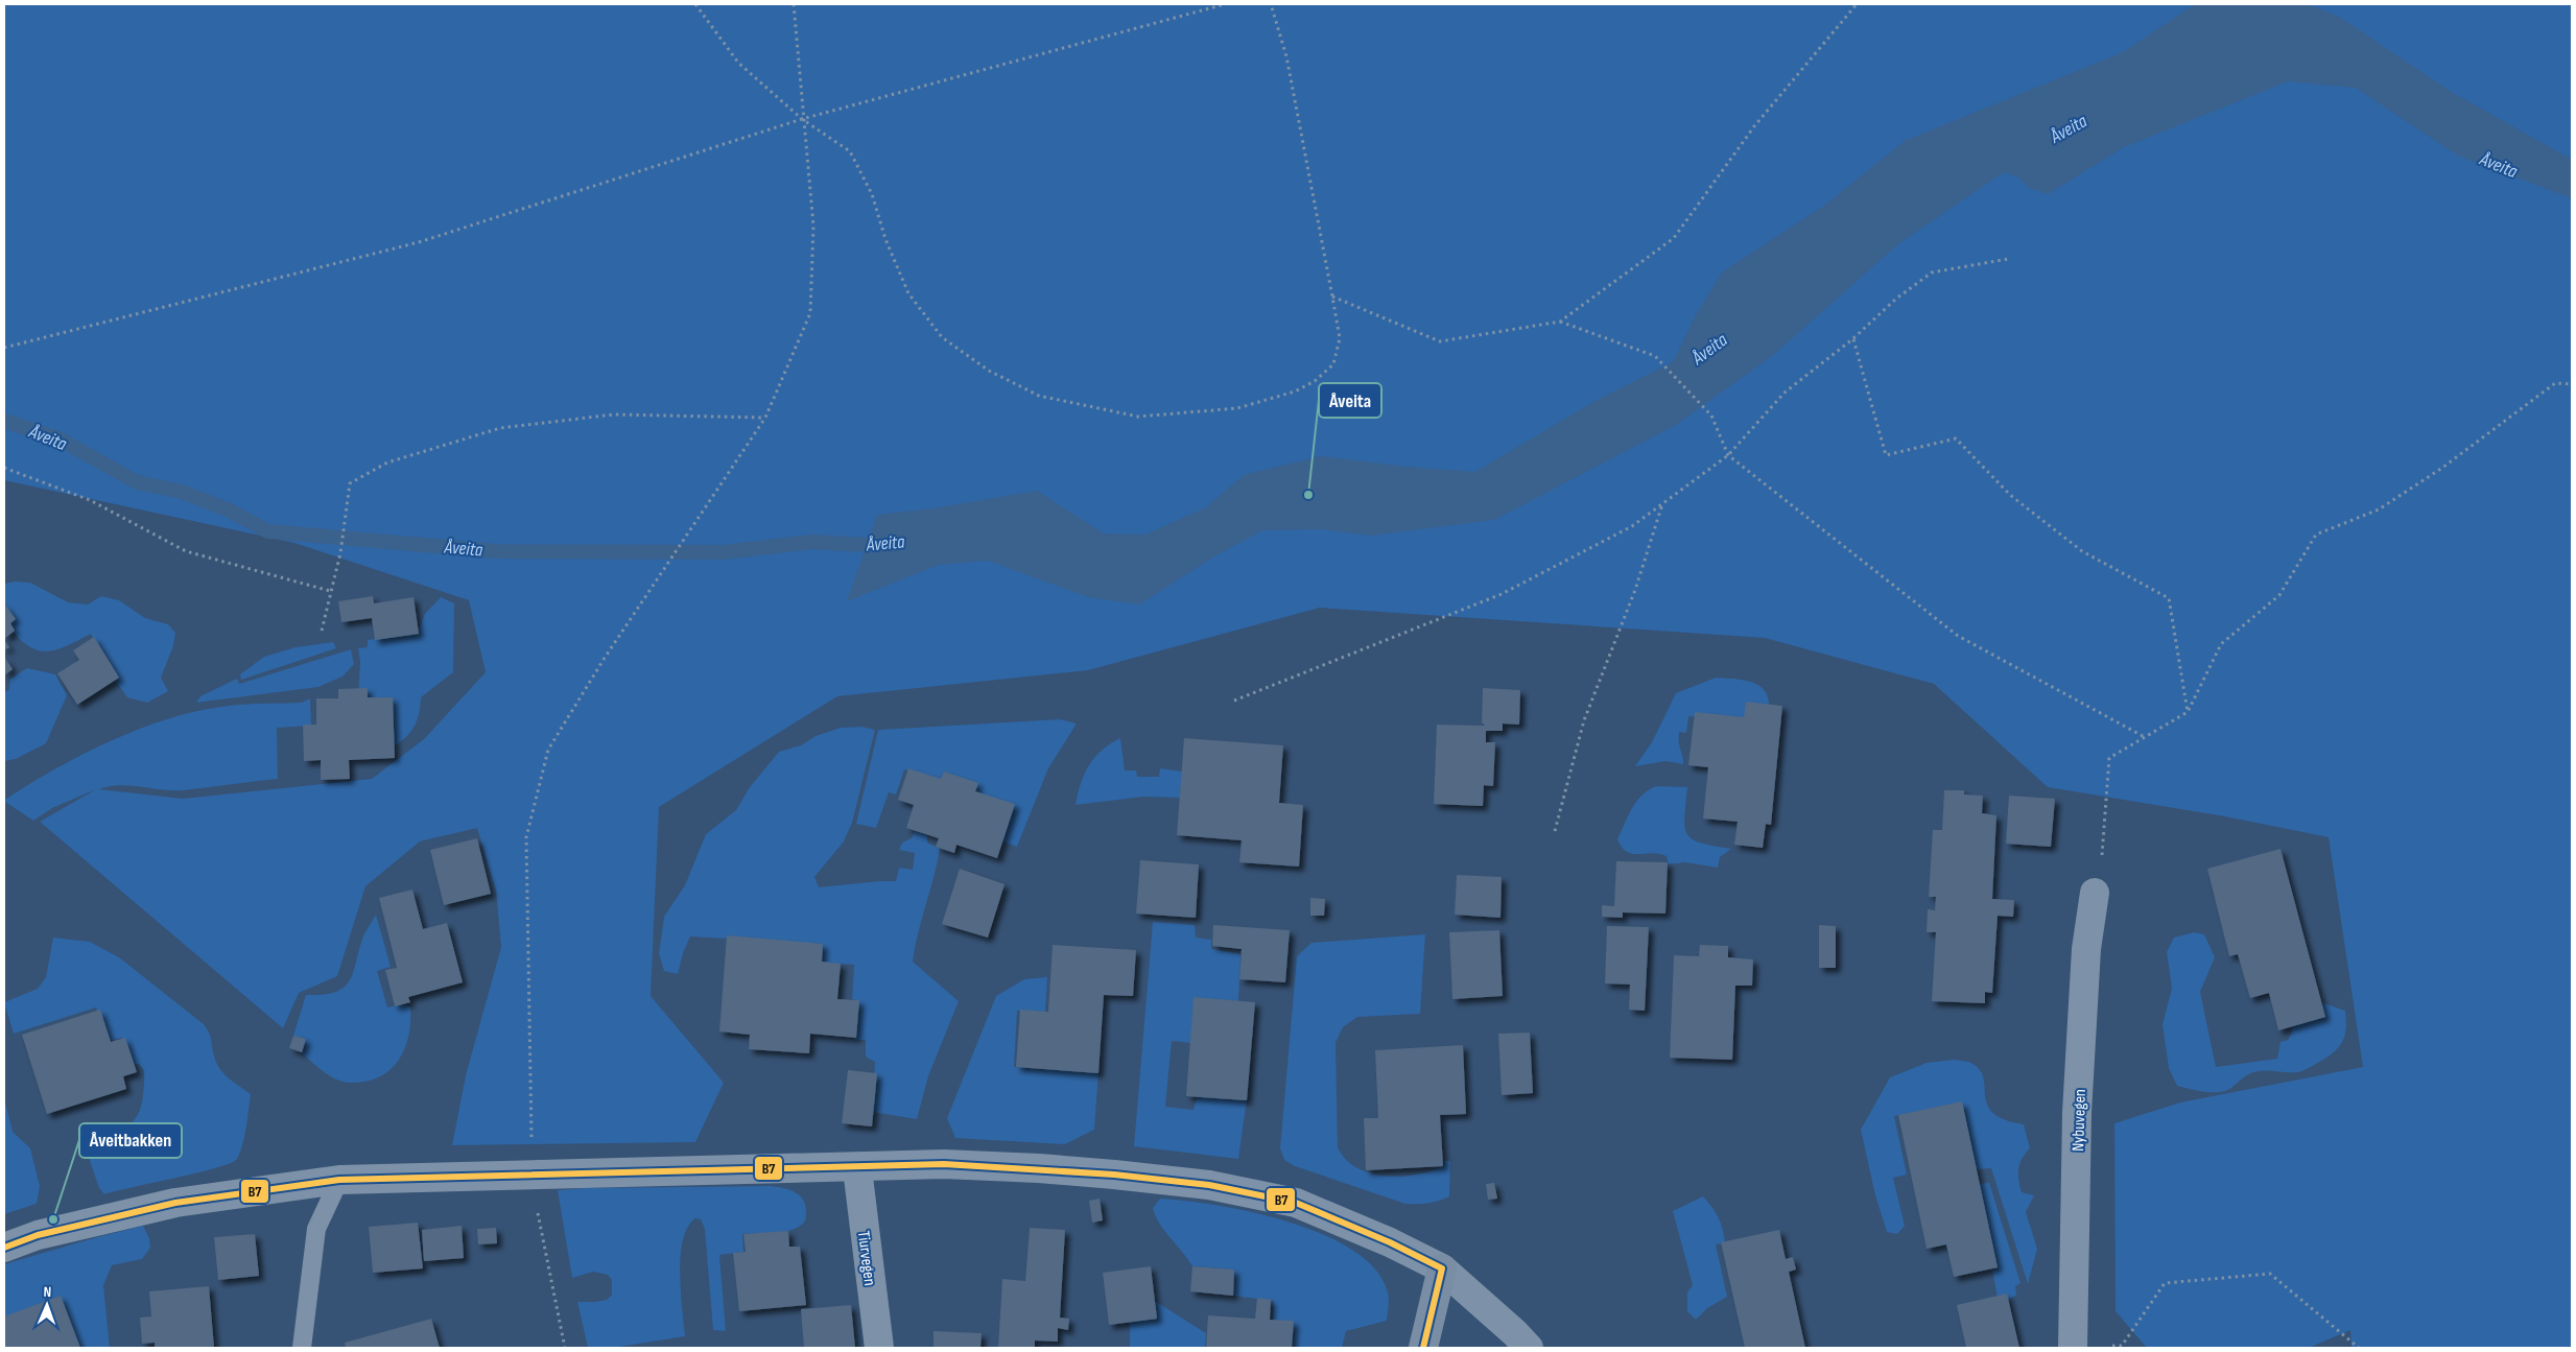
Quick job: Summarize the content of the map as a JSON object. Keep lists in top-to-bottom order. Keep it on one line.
{"streets":{"street":["Nybuvegen","Tiurvegen"]},"water":["Åveita"],"places":["Åveita","Åveitbakken"],"lines":["transit line B7"],"north":"top"}
